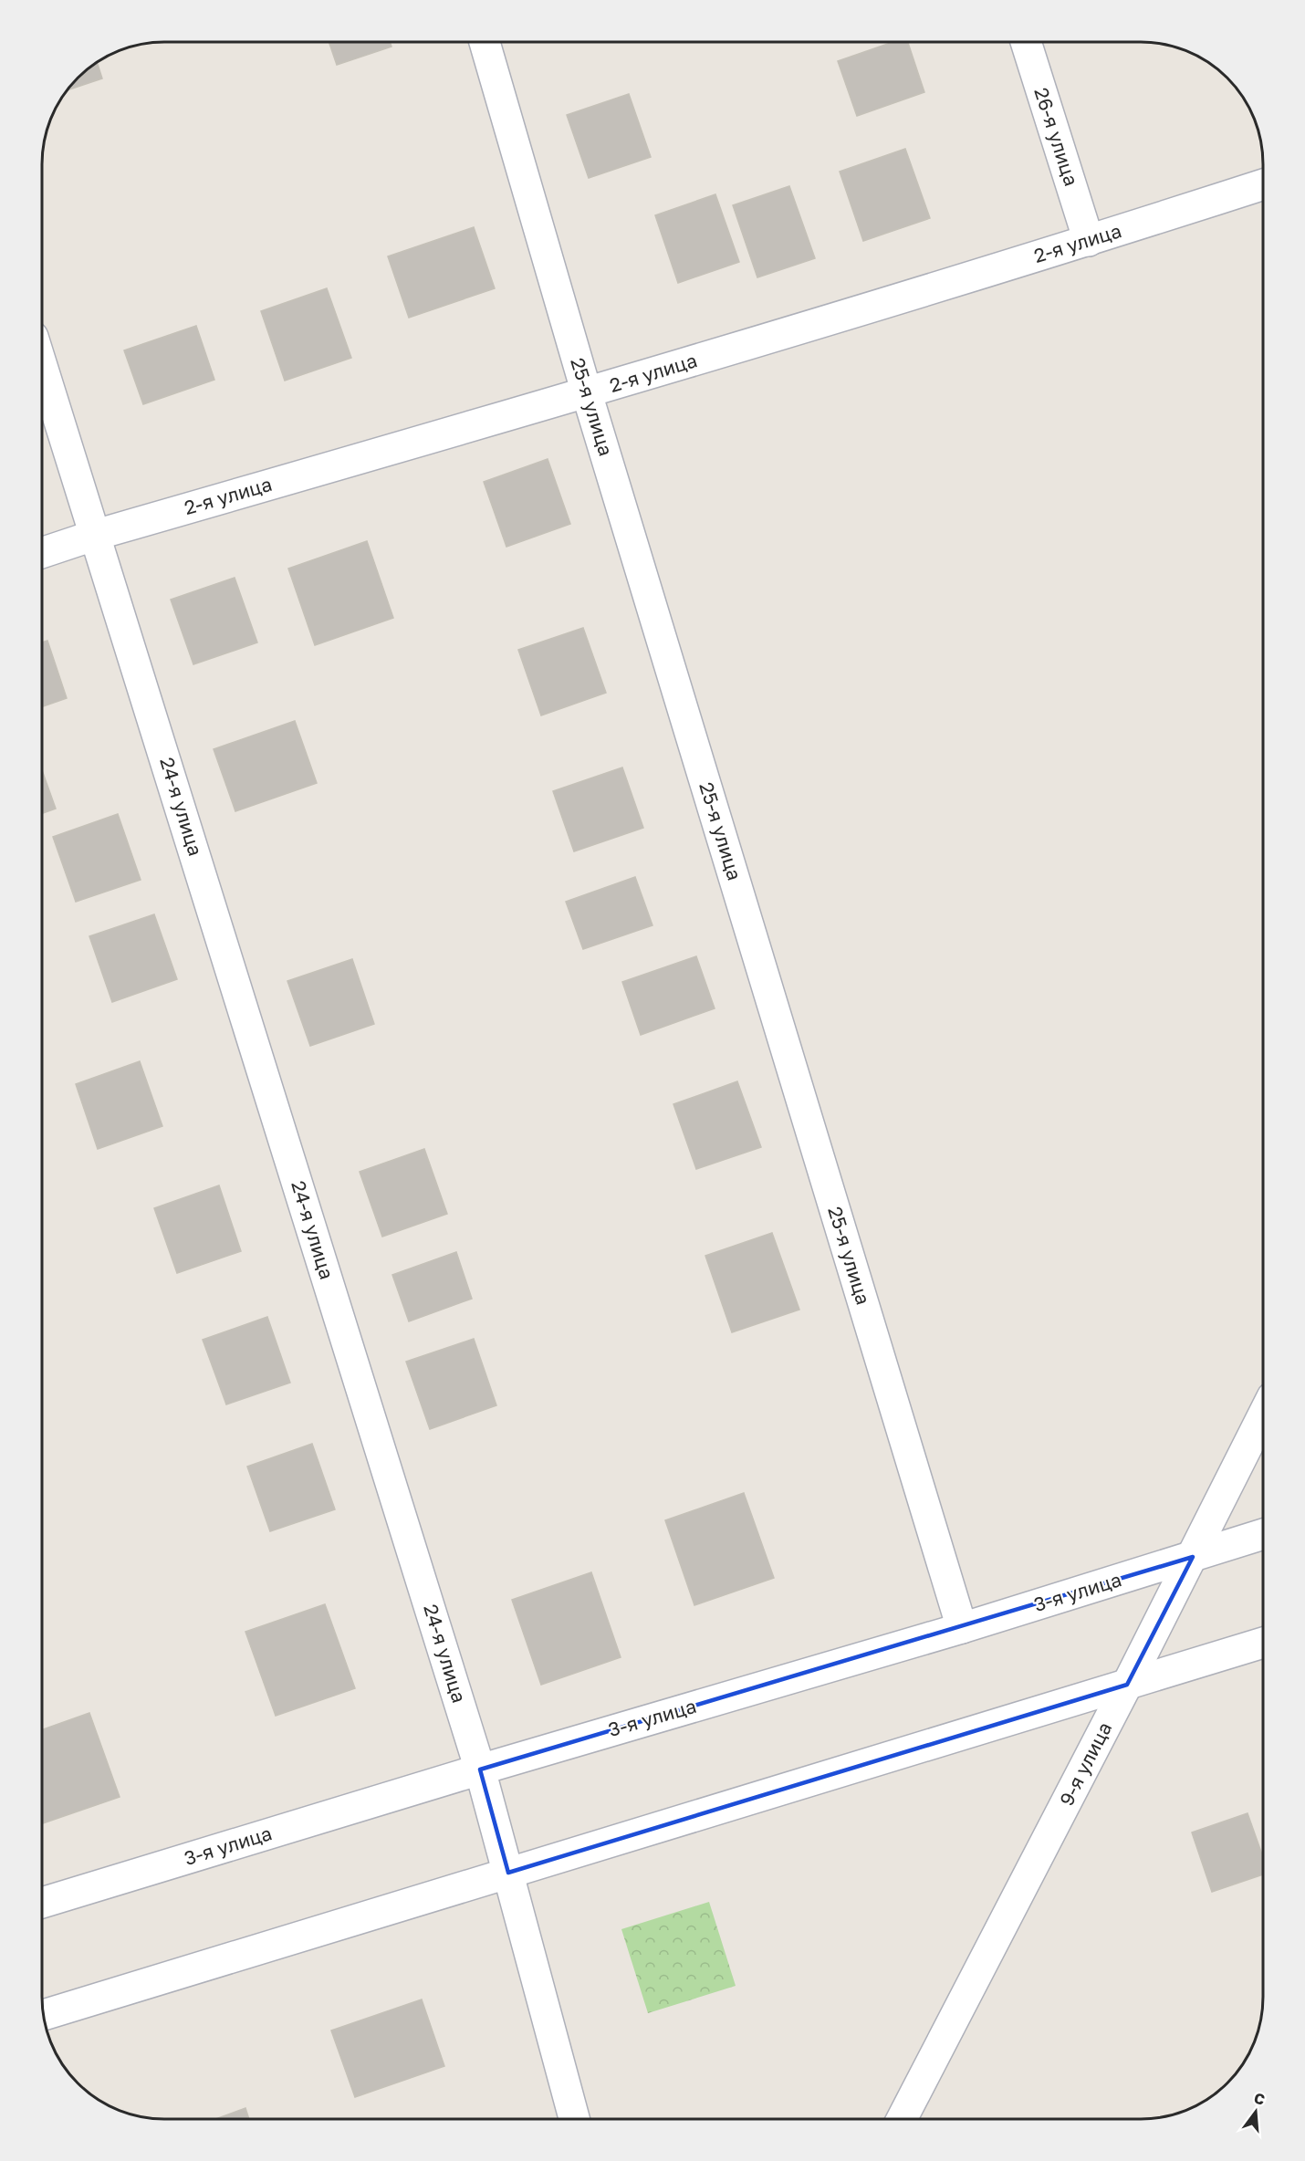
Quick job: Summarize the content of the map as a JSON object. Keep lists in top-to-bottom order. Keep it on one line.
{"streets":{"street":["26-я улица","2-я улица","25-я улица","24-я улица","3-я улица","9-я улица"]},"crossings":[["26-я улица","2-я улица"],["2-я улица","25-я улица"],["2-я улица","24-я улица"],["25-я улица","3-я улица"],["24-я улица","3-я улица"],["3-я улица","9-я улица"]],"north":"top"}
